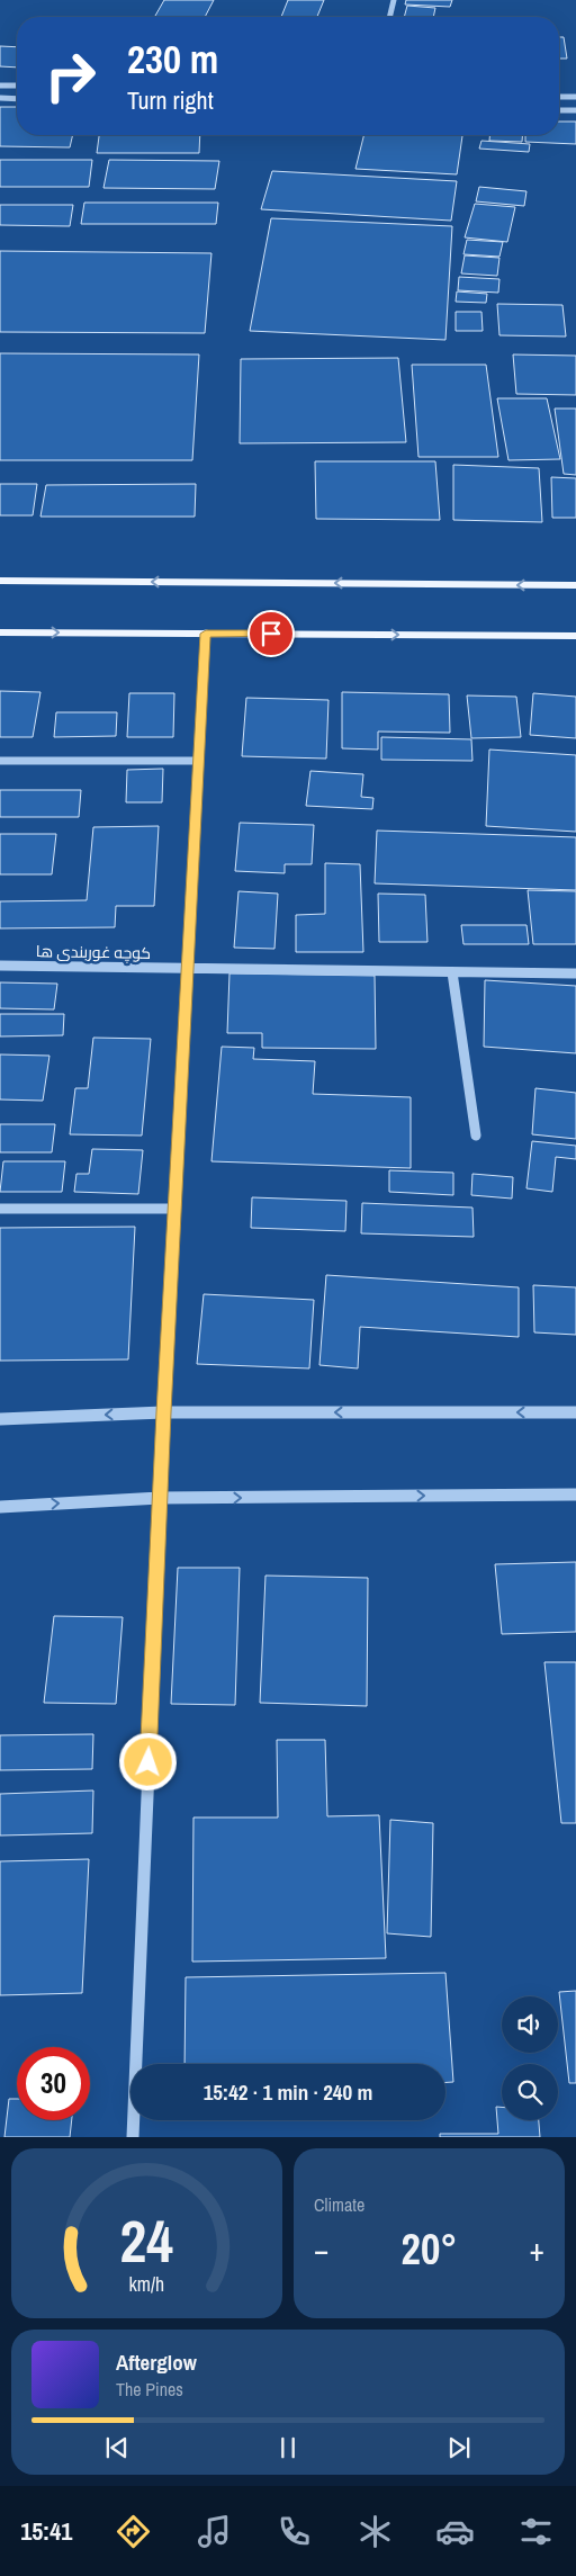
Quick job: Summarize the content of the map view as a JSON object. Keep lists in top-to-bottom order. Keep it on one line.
{"streets":{"street":["کوچه غوربندی ها"]},"page":{"turn":["230 m","Turn right"],"limit":"30","trip":"15:42 · 1 min · 240 m","tile":"Climate","heat":["−","20°","+"],"song":["Afterglow","The Pines"],"tabs":"15:41","gauge":["24","km/h"]}}
